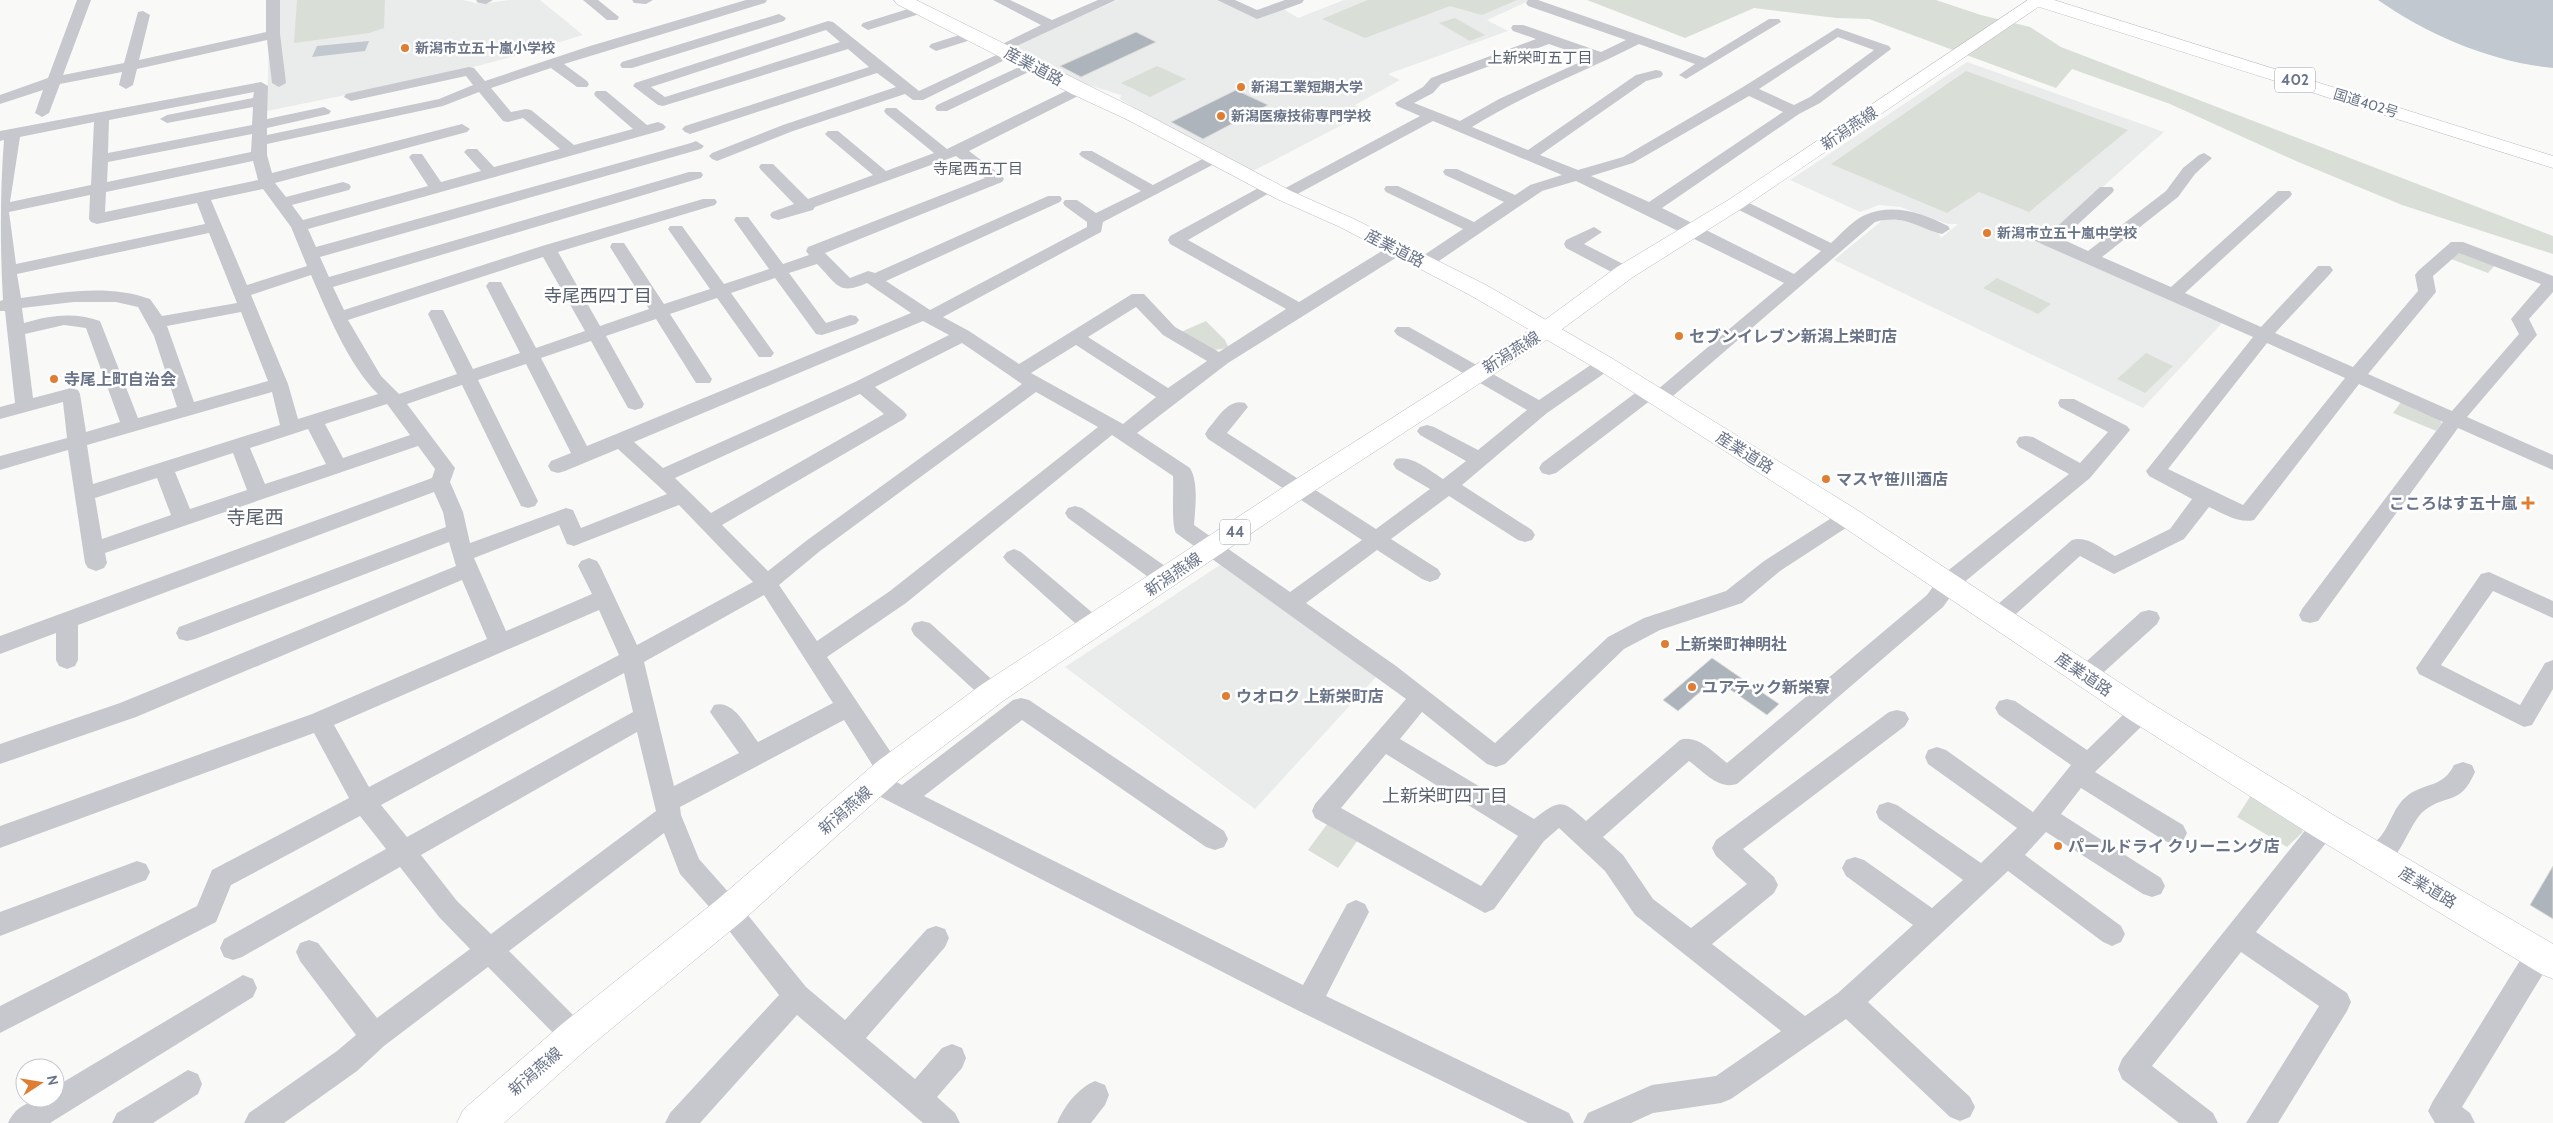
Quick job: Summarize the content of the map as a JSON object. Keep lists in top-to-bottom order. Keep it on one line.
{"streets":{"main road":["産業道路","402","国道402号","新潟燕線","44"]},"crossings":[["産業道路","新潟燕線"],["国道402号","新潟燕線"]],"districts":["上新栄町五丁目","寺尾西五丁目","寺尾西四丁目","寺尾西","上新栄町四丁目"],"places":{"other":["新潟市立五十嵐小学校","新潟工業短期大学","新潟医療技術専門学校","新潟市立五十嵐中学校","セブンイレブン新潟上栄町店","寺尾上町自治会","マスヤ笹川酒店","上新栄町神明社","ユアテック新栄寮","ウオロク 上新栄町店","パールドライ クリーニング店"],"health":["こころはす五十嵐"]},"north":"right"}
